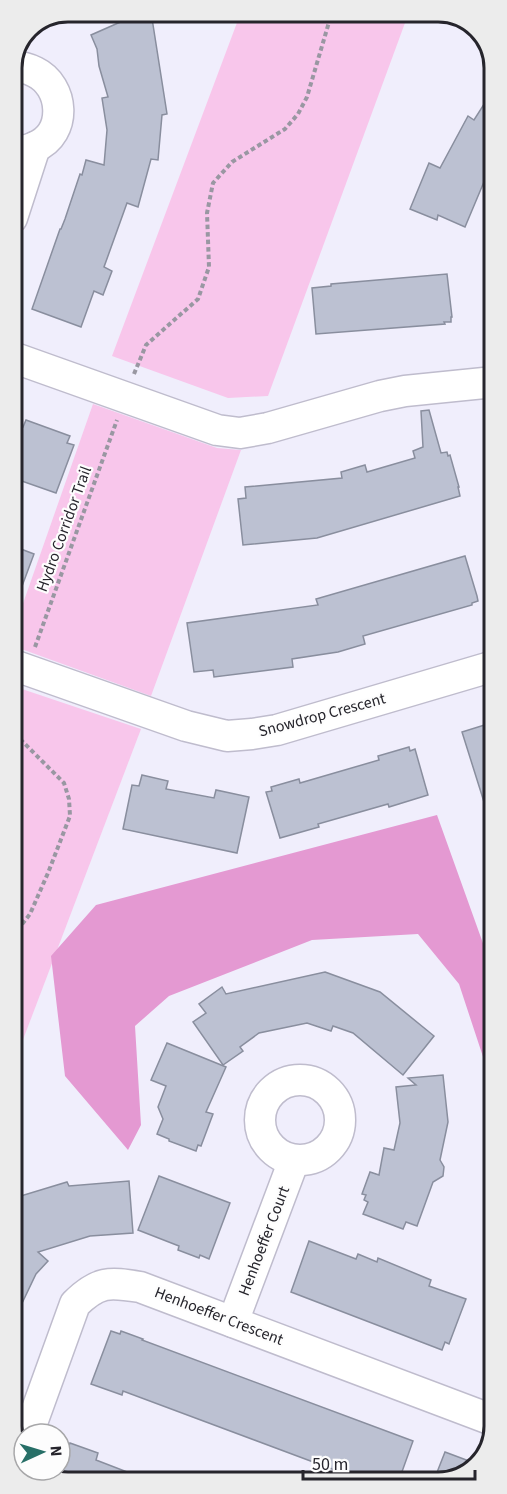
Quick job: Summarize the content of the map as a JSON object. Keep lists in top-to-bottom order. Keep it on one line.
{"streets":{"street":["Snowdrop Crescent","Henhoeffer Court","Henhoeffer Crescent"],"path":["Hydro Corridor Trail"]},"crossings":[["Hydro Corridor Trail","Snowdrop Crescent"],["Henhoeffer Court","Henhoeffer Crescent"]],"scale_bar":"50 m","north":"right"}
